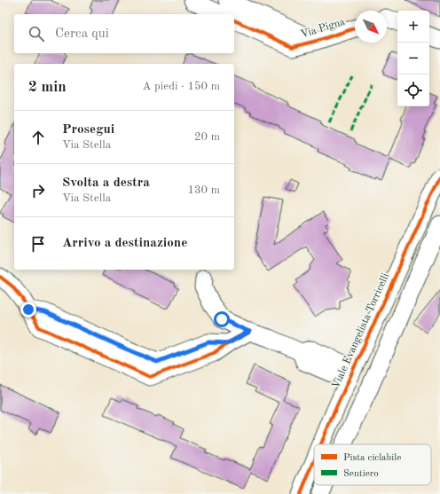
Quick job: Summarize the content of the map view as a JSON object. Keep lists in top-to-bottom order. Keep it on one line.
{"streets":{"street":["Via Pigna","Viale Evangelista Torricelli"]},"legend":["Pista ciclabile","Sentiero"],"north":"bottom right","page":{"map_buttons":["+","−"],"search":"Cerca qui","heading":["2 min","A piedi · 150 m"],"list":[["Prosegui","Via Stella","20 m"],["Svolta a destra","Via Stella","130 m"],"Arrivo a destinazione"]}}
